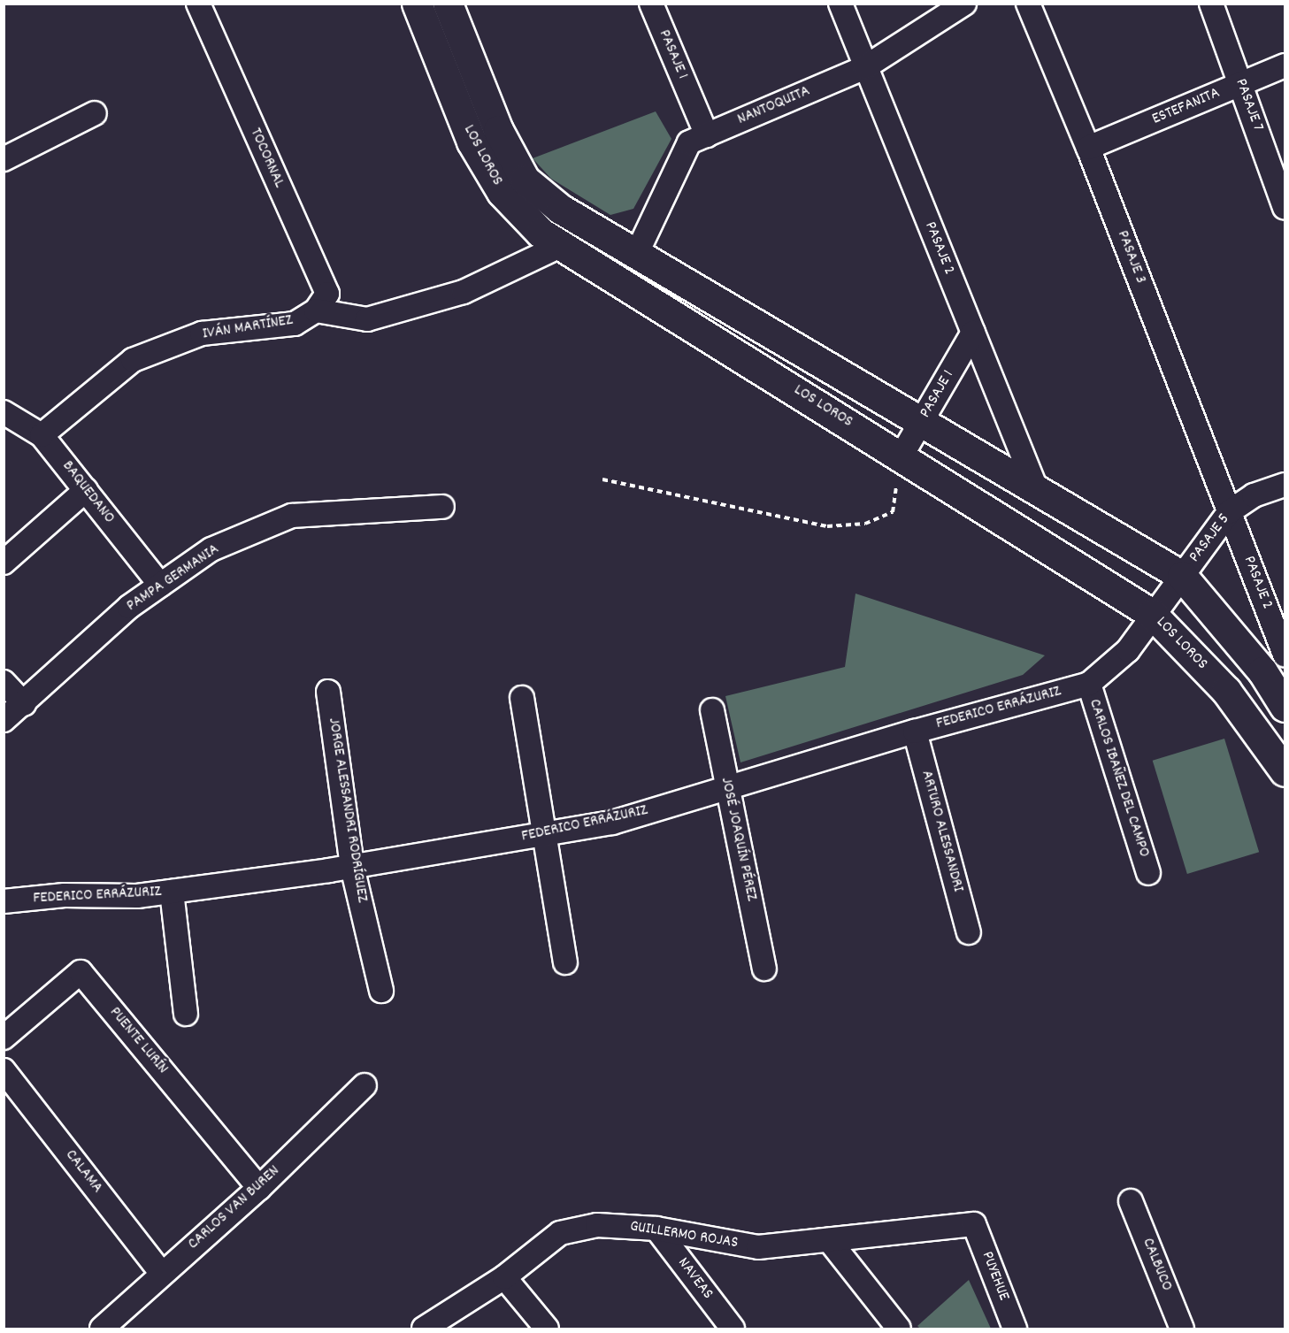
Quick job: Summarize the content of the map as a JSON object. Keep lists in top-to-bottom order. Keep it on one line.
{"streets":{"main road":["LOS LOROS"],"street":["PASAJE 1","PASAJE 7","NANTOQUITA","ESTEFANITA","TOCORNAL","PASAJE 2","PASAJE 3","IVÁN MARTÍNEZ","BAQUEDANO","PASAJE 5","PAMPA GERMANIA","FEDERICO ERRÁZURIZ","CARLOS IBAÑEZ DEL CAMPO","JORGE ALESSANDRI RODRÍGUEZ","ARTURO ALESSANDRI","JOSÉ JOAQUÍN PÉREZ","PUENTE LURÍN","CALAMA","CARLOS VAN BUREN","GUILLERMO ROJAS","CALBUCO","PUYEHUE","NAVEAS"]},"crossings":[["PASAJE 1","NANTOQUITA"],["PASAJE 1","LOS LOROS"],["PASAJE 1","PASAJE 2"],["PASAJE 7","ESTEFANITA"],["NANTOQUITA","LOS LOROS"],["NANTOQUITA","PASAJE 2"],["ESTEFANITA","PASAJE 3"],["LOS LOROS","PASAJE 2"],["LOS LOROS","PASAJE 5"],["LOS LOROS","FEDERICO ERRÁZURIZ"],["TOCORNAL","IVÁN MARTÍNEZ"],["PASAJE 2","PASAJE 3"],["PASAJE 2","PASAJE 5"],["PASAJE 3","PASAJE 5"],["IVÁN MARTÍNEZ","BAQUEDANO"],["BAQUEDANO","PAMPA GERMANIA"],["PASAJE 5","FEDERICO ERRÁZURIZ"],["FEDERICO ERRÁZURIZ","CARLOS IBAÑEZ DEL CAMPO"],["FEDERICO ERRÁZURIZ","JORGE ALESSANDRI RODRÍGUEZ"],["FEDERICO ERRÁZURIZ","ARTURO ALESSANDRI"],["FEDERICO ERRÁZURIZ","JOSÉ JOAQUÍN PÉREZ"],["PUENTE LURÍN","CARLOS VAN BUREN"],["CALAMA","CARLOS VAN BUREN"],["GUILLERMO ROJAS","PUYEHUE"],["GUILLERMO ROJAS","NAVEAS"]]}
